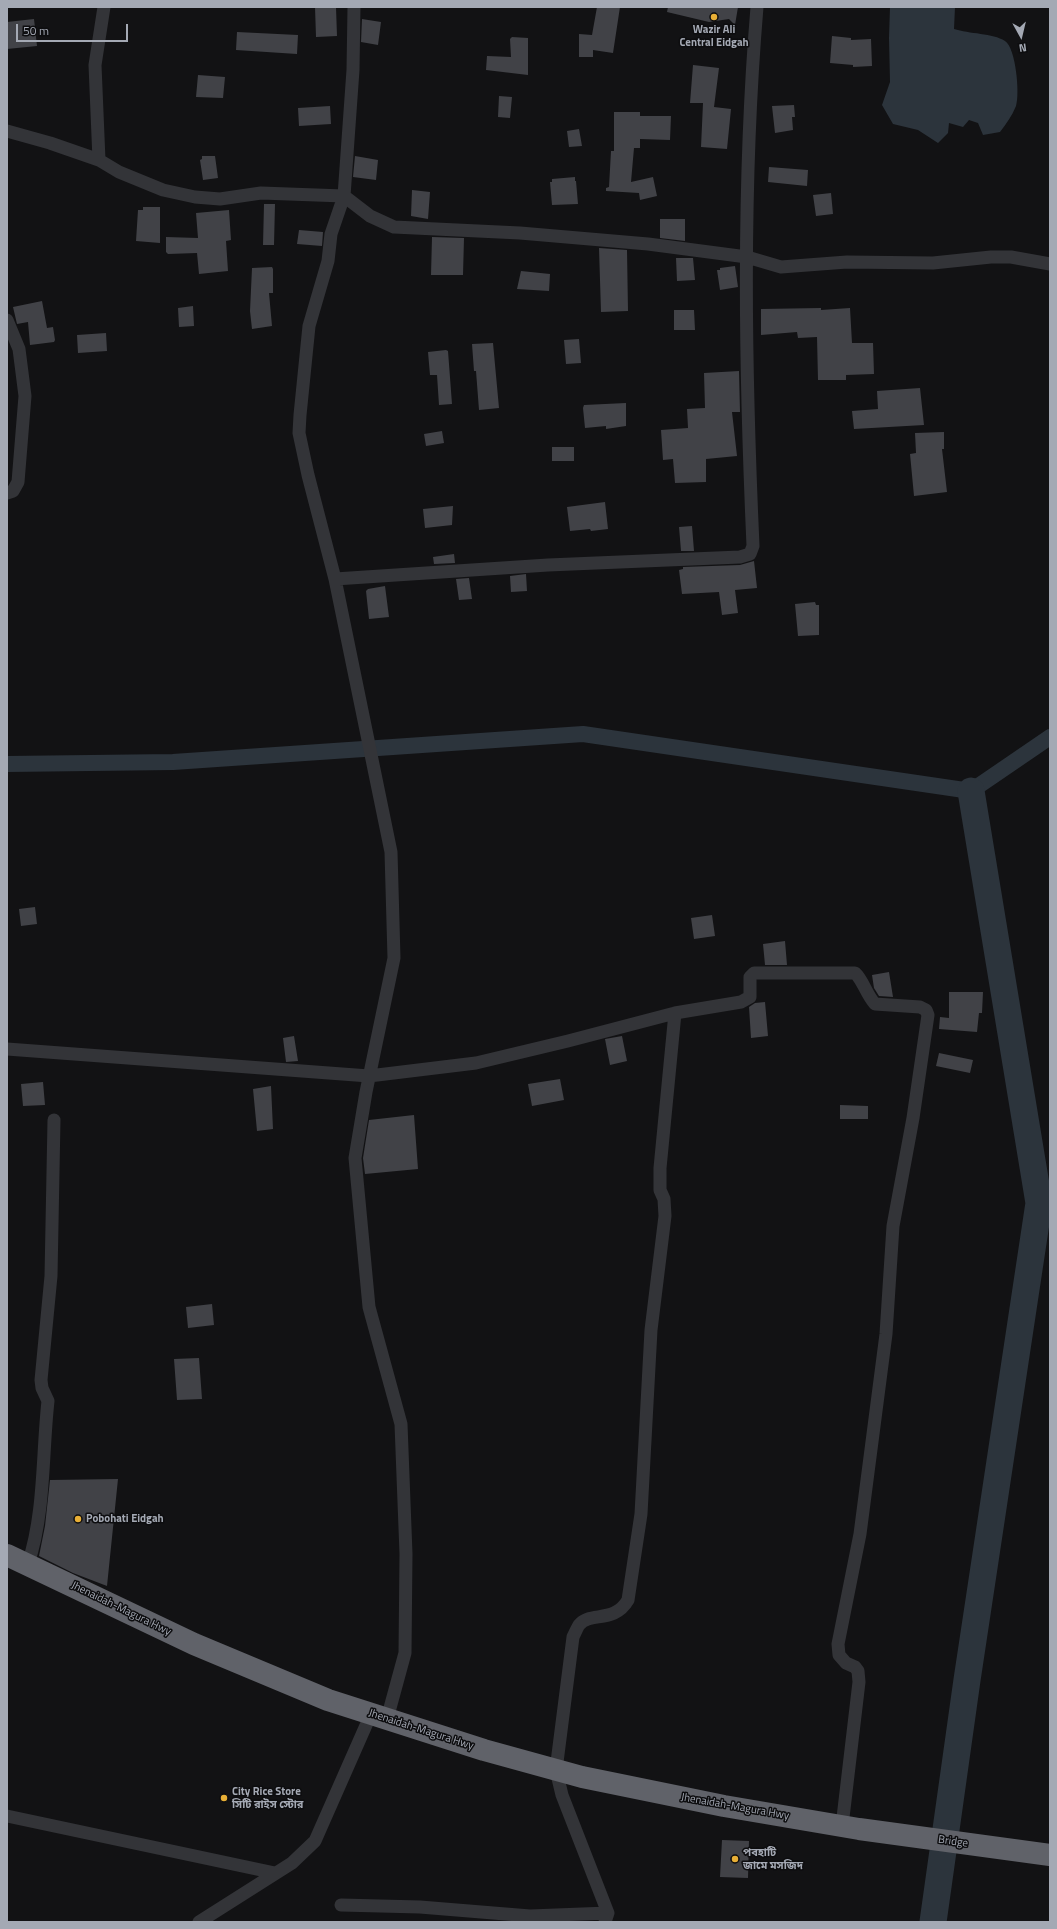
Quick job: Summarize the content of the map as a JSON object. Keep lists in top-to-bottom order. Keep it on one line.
{"streets":{"highway":["Jhenaidah-Magura Hwy","Bridge"]},"crossings":[["Jhenaidah-Magura Hwy","Bridge"]],"places":["Wazir Ali Central Eidgah","Pobohati Eidgah","City Rice Store সিটি রাইস স্টোর","পবহাটি জামে মসজিদ"],"scale_bar":"50 m","north":"bottom"}
